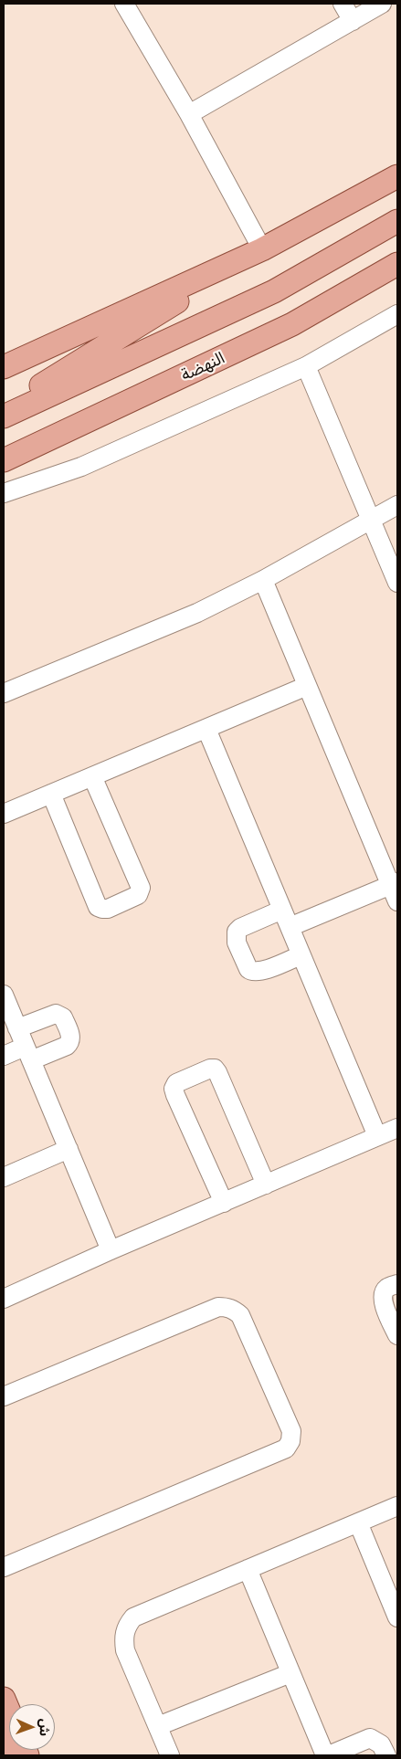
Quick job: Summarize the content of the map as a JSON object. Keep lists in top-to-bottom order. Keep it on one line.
{"streets":{"main road":["النهضة"]},"north":"right"}
